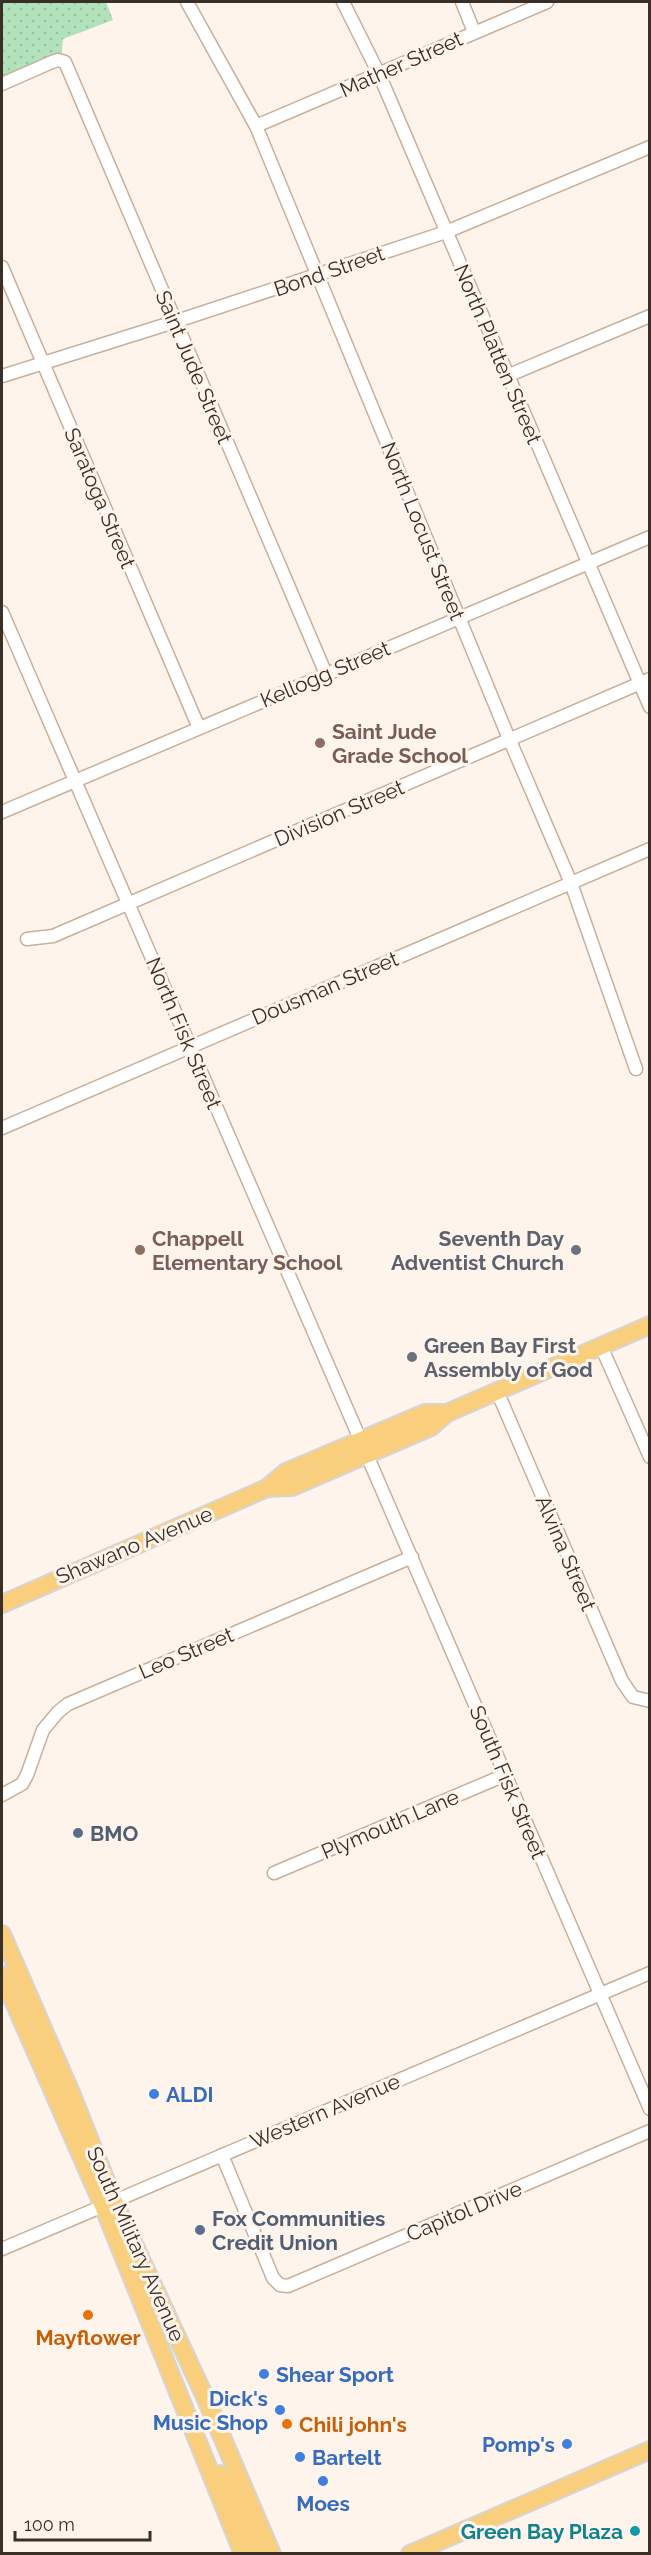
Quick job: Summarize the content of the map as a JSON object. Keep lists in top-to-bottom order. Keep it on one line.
{"streets":{"main road":["Shawano Avenue","South Military Avenue"],"street":["Mather Street","Bond Street","North Platten Street","Saint Jude Street","Saratoga Street","North Locust Street","Kellogg Street","Division Street","Dousman Street","North Fisk Street","Alvina Street","Leo Street","South Fisk Street","Plymouth Lane","Western Avenue","Capitol Drive"]},"crossings":[["Mather Street","North Platten Street"],["Mather Street","North Locust Street"],["Bond Street","North Platten Street"],["Bond Street","Saint Jude Street"],["Bond Street","Saratoga Street"],["Bond Street","North Locust Street"],["North Platten Street","Kellogg Street"],["North Platten Street","Division Street"],["Saint Jude Street","Kellogg Street"],["Saratoga Street","Kellogg Street"],["North Locust Street","Kellogg Street"],["North Locust Street","Division Street"],["North Locust Street","Dousman Street"],["Kellogg Street","North Fisk Street"],["Division Street","North Fisk Street"],["Dousman Street","North Fisk Street"],["North Fisk Street","Shawano Avenue"],["North Fisk Street","South Fisk Street"],["Shawano Avenue","Alvina Street"],["Shawano Avenue","South Fisk Street"],["Leo Street","South Fisk Street"],["South Fisk Street","Plymouth Lane"],["South Fisk Street","Western Avenue"],["Western Avenue","Capitol Drive"],["Western Avenue","South Military Avenue"]],"places":["Saint Jude Grade School","Chappell Elementary School","Seventh Day Adventist Church","Green Bay First Assembly of God","BMO","ALDI","Fox Communities Credit Union","Mayflower","Shear Sport","Dick's Music Shop","Chili john's","Pomp's","Bartelt","Moes","Green Bay Plaza"],"scale_bar":"100 m"}
